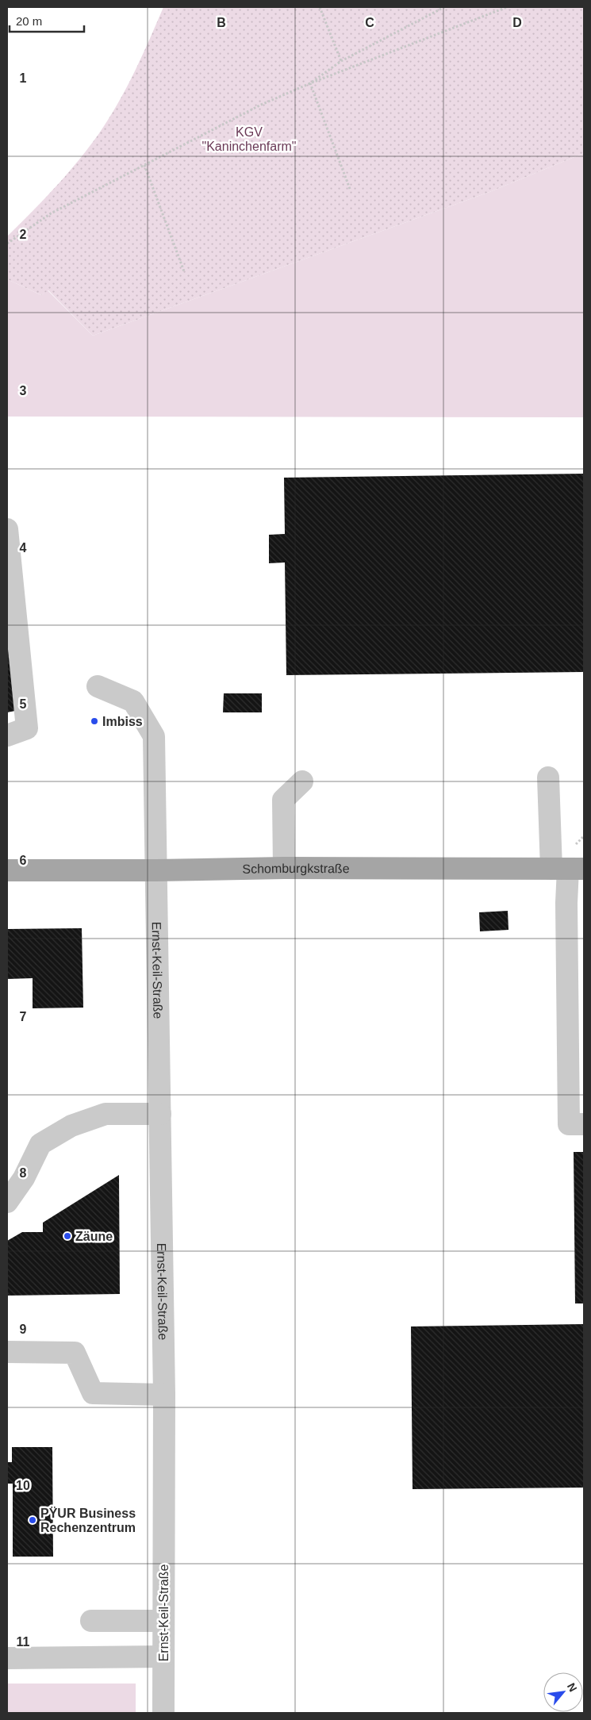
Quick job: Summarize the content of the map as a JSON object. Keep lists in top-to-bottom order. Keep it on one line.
{"streets":{"main road":["Schomburgkstraße"],"street":["Ernst-Keil-Straße"]},"crossings":[["Schomburgkstraße","Ernst-Keil-Straße"]],"parks":["KGV \"Kaninchenfarm\""],"places":["Imbiss","Zäune","PŸUR Business Rechenzentrum"],"scale_bar":"20 m","north":"top right","grid":{"columns":["B","C","D"],"rows":["1","2","3","4","5","6","7","8","9","10","11"]}}
